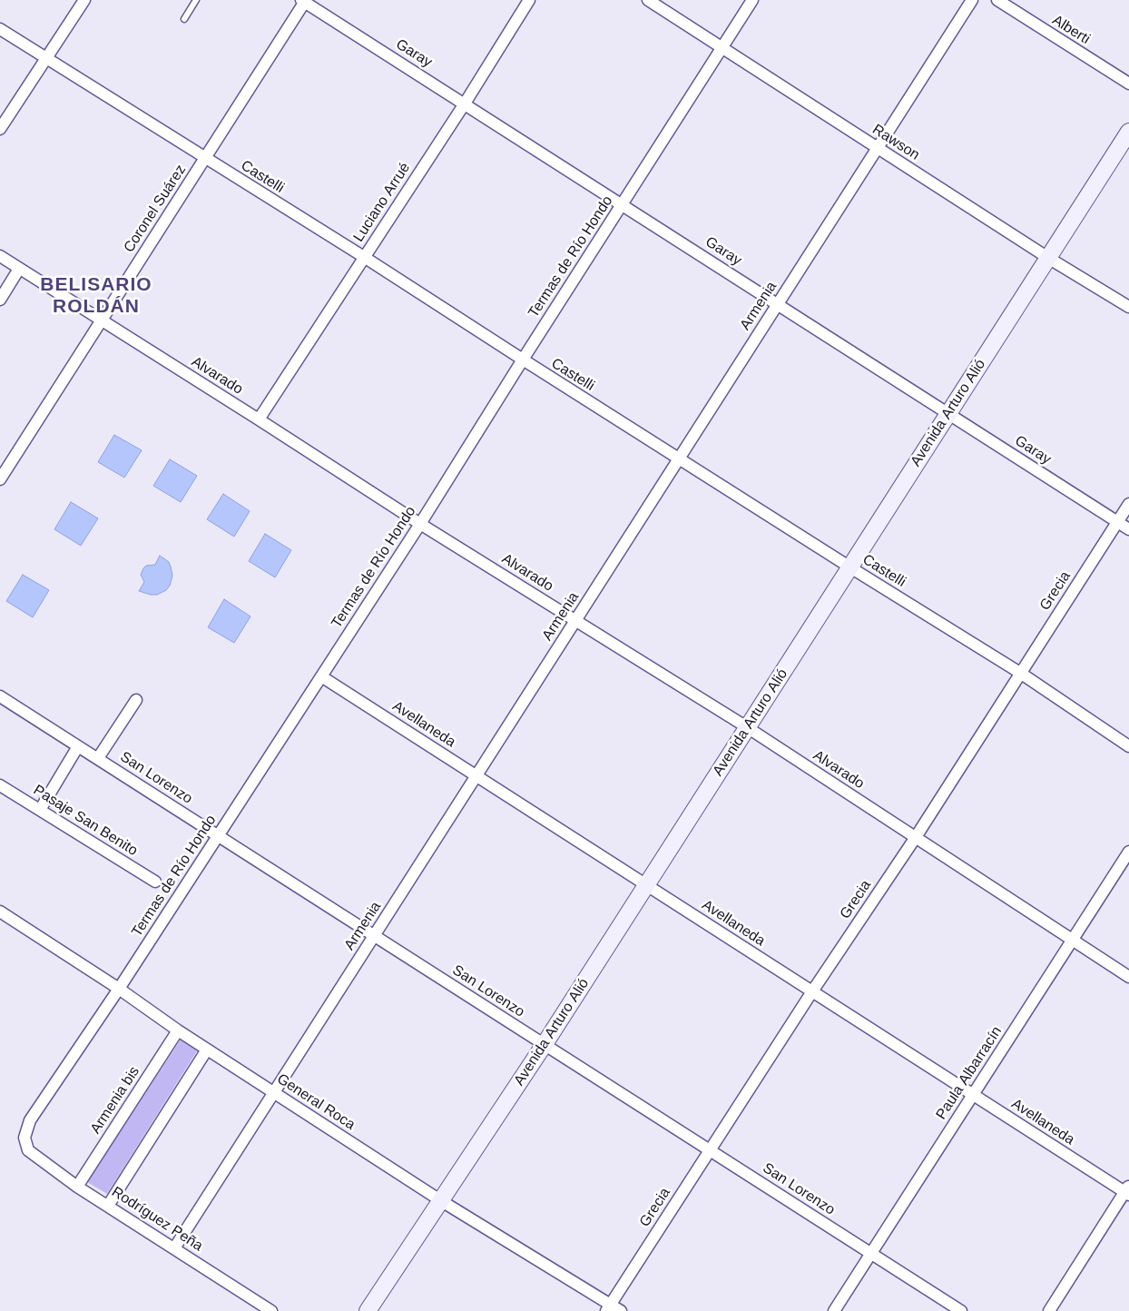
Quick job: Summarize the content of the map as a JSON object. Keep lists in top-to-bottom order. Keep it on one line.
{"streets":{"main road":["Avenida Arturo Alió"],"street":["Alberti","Garay","Rawson","Castelli","Luciano Arrué","Coronel Suárez","Termas de Río Hondo","Armenia","Alvarado","Grecia","Avellaneda","San Lorenzo","Pasaje San Benito","Paula Albarracín","Armenia bis","General Roca","Rodríguez Peña"]},"crossings":[["Garay","Luciano Arrué"],["Garay","Coronel Suárez"],["Garay","Termas de Río Hondo"],["Garay","Armenia"],["Garay","Avenida Arturo Alió"],["Garay","Grecia"],["Rawson","Termas de Río Hondo"],["Rawson","Armenia"],["Rawson","Avenida Arturo Alió"],["Castelli","Luciano Arrué"],["Castelli","Coronel Suárez"],["Castelli","Termas de Río Hondo"],["Castelli","Armenia"],["Castelli","Avenida Arturo Alió"],["Castelli","Grecia"],["Luciano Arrué","Alvarado"],["Coronel Suárez","Alvarado"],["Termas de Río Hondo","Alvarado"],["Termas de Río Hondo","Avellaneda"],["Termas de Río Hondo","San Lorenzo"],["Termas de Río Hondo","General Roca"],["Termas de Río Hondo","Rodríguez Peña"],["Armenia","Alvarado"],["Armenia","Avellaneda"],["Armenia","San Lorenzo"],["Armenia","General Roca"],["Armenia","Rodríguez Peña"],["Alvarado","Avenida Arturo Alió"],["Alvarado","Grecia"],["Alvarado","Paula Albarracín"],["Avenida Arturo Alió","Avellaneda"],["Avenida Arturo Alió","San Lorenzo"],["Avenida Arturo Alió","General Roca"],["Grecia","Avellaneda"],["Grecia","San Lorenzo"],["Grecia","General Roca"],["Avellaneda","Paula Albarracín"],["San Lorenzo","Paula Albarracín"],["Armenia bis","General Roca"],["Armenia bis","Rodríguez Peña"]],"districts":["BELISARIO ROLDÁN"]}
